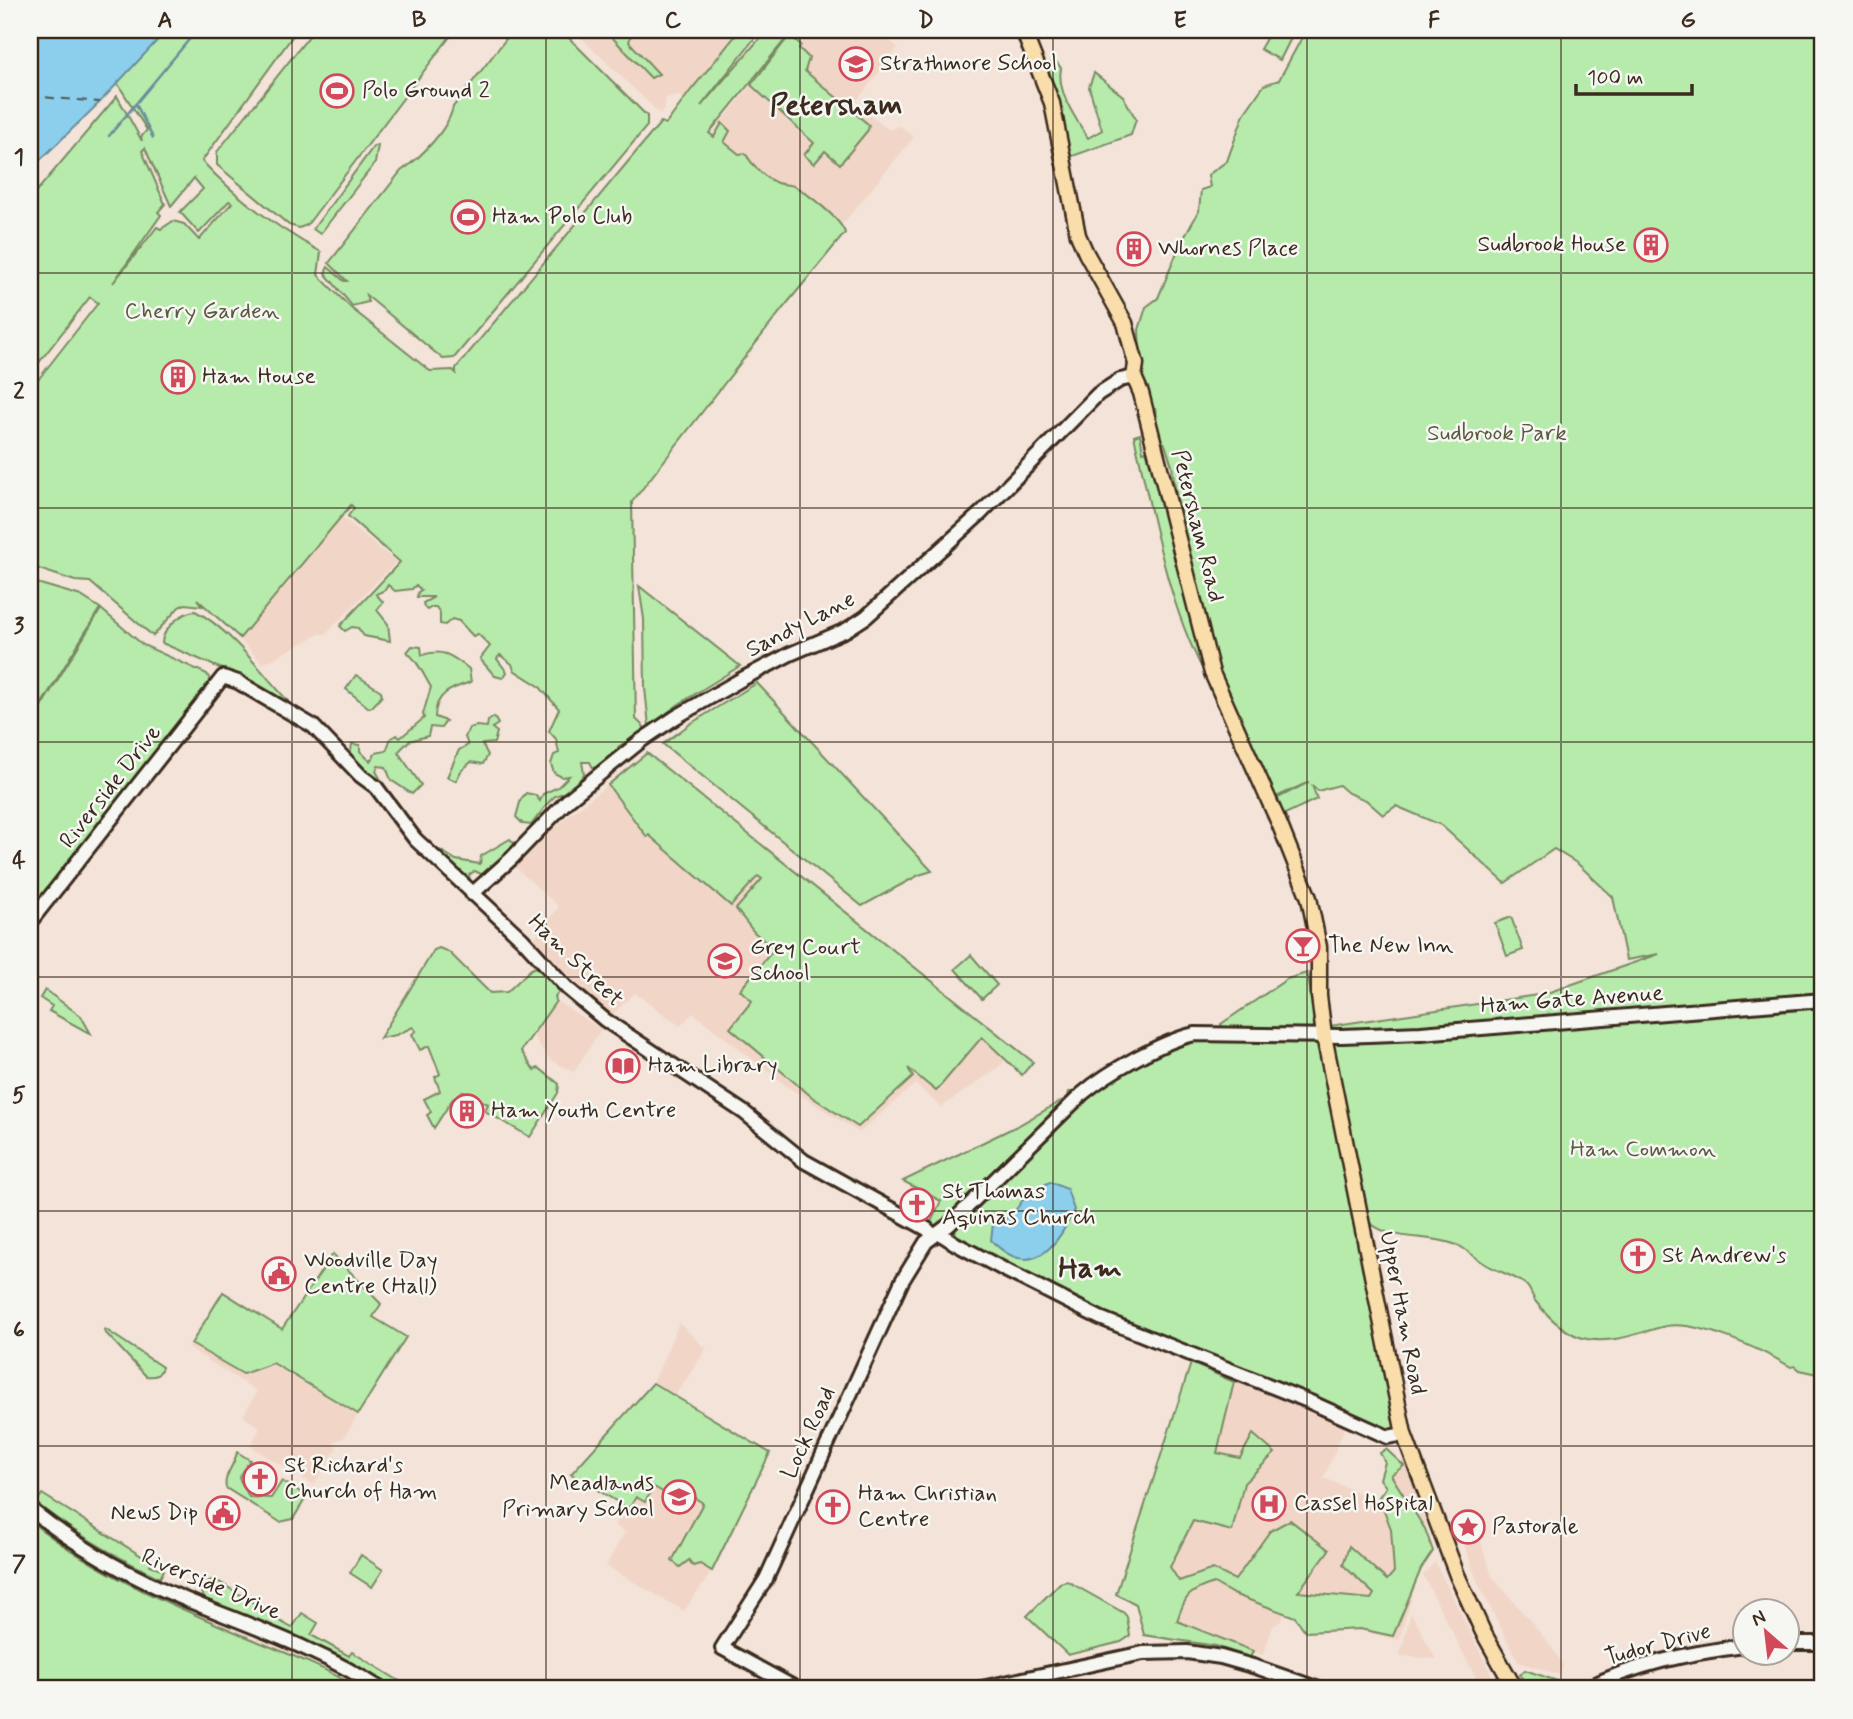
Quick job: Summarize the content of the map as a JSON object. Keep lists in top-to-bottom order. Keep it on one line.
{"streets":{"main road":["Petersham Road","Upper Ham Road"],"street":["Sandy Lane","Riverside Drive","Ham Street","Ham Gate Avenue","Lock Road","Tudor Drive"]},"crossings":[["Petersham Road","Sandy Lane"],["Petersham Road","Ham Gate Avenue"],["Petersham Road","Upper Ham Road"],["Sandy Lane","Ham Street"],["Riverside Drive","Ham Street"],["Ham Street","Lock Road"],["Ham Gate Avenue","Upper Ham Road"]],"districts":["Petersham","Ham"],"parks":["Cherry Garden","Sudbrook Park","Ham Common"],"places":{"school or university":["Strathmore School","Grey Court School","Meadlands Primary School"],"sports":["Polo Ground 2","Ham Polo Club"],"building":["Sudbrook House","Whornes Place","Ham House","Ham Youth Centre"],"bar":["The New Inn"],"library":["Ham Library"],"church":["St Thomas Aquinas Church","St Andrew's","St Richard's Church of Ham","Ham Christian Centre"],"public building":["Woodville Day Centre (Hall)","News Dip"],"hospital":["Cassel Hospital"],"place":["Pastorale"]},"scale_bar":"100 m","north":"top left","grid":{"columns":["A","B","C","D","E","F","G"],"rows":["1","2","3","4","5","6","7"]}}
